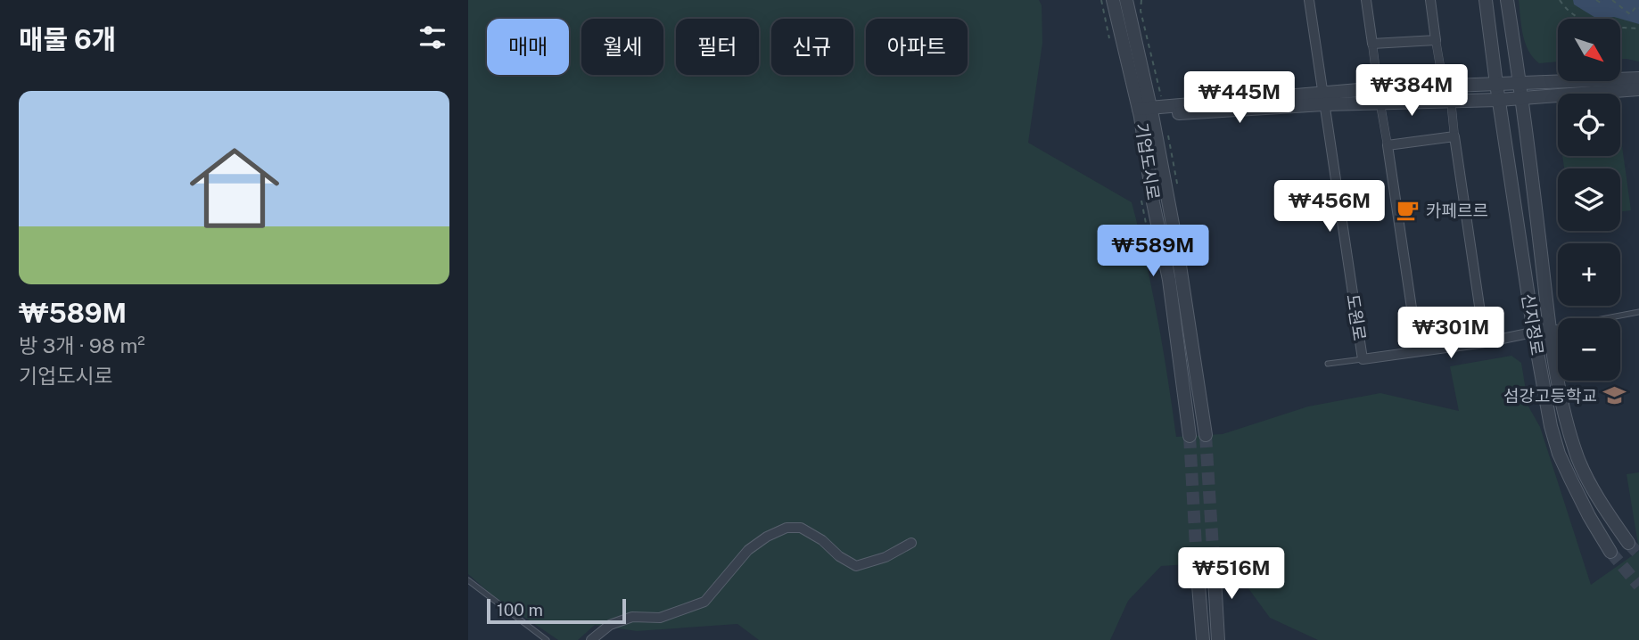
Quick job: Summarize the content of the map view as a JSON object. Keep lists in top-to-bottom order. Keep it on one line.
{"streets":{"street":["기업도시로","도원로","신지정로"]},"crossings":[["도원로","신지정로"]],"places":{"cafe":["카페르르"],"school or university":["섬강고등학교"]},"scale_bar":"100 m","north":"bottom right","page":{"heading":"매물 6개","map_buttons":["+","−"],"chip":["매매","월세","필터","신규","아파트"],"price":["₩384M","₩445M","₩456M","₩589M","₩301M","₩516M"],"list":[{"name":"₩589M","note":"방 3개 · 98 m² · 기업도시로"}],"scale":"100 m"}}
